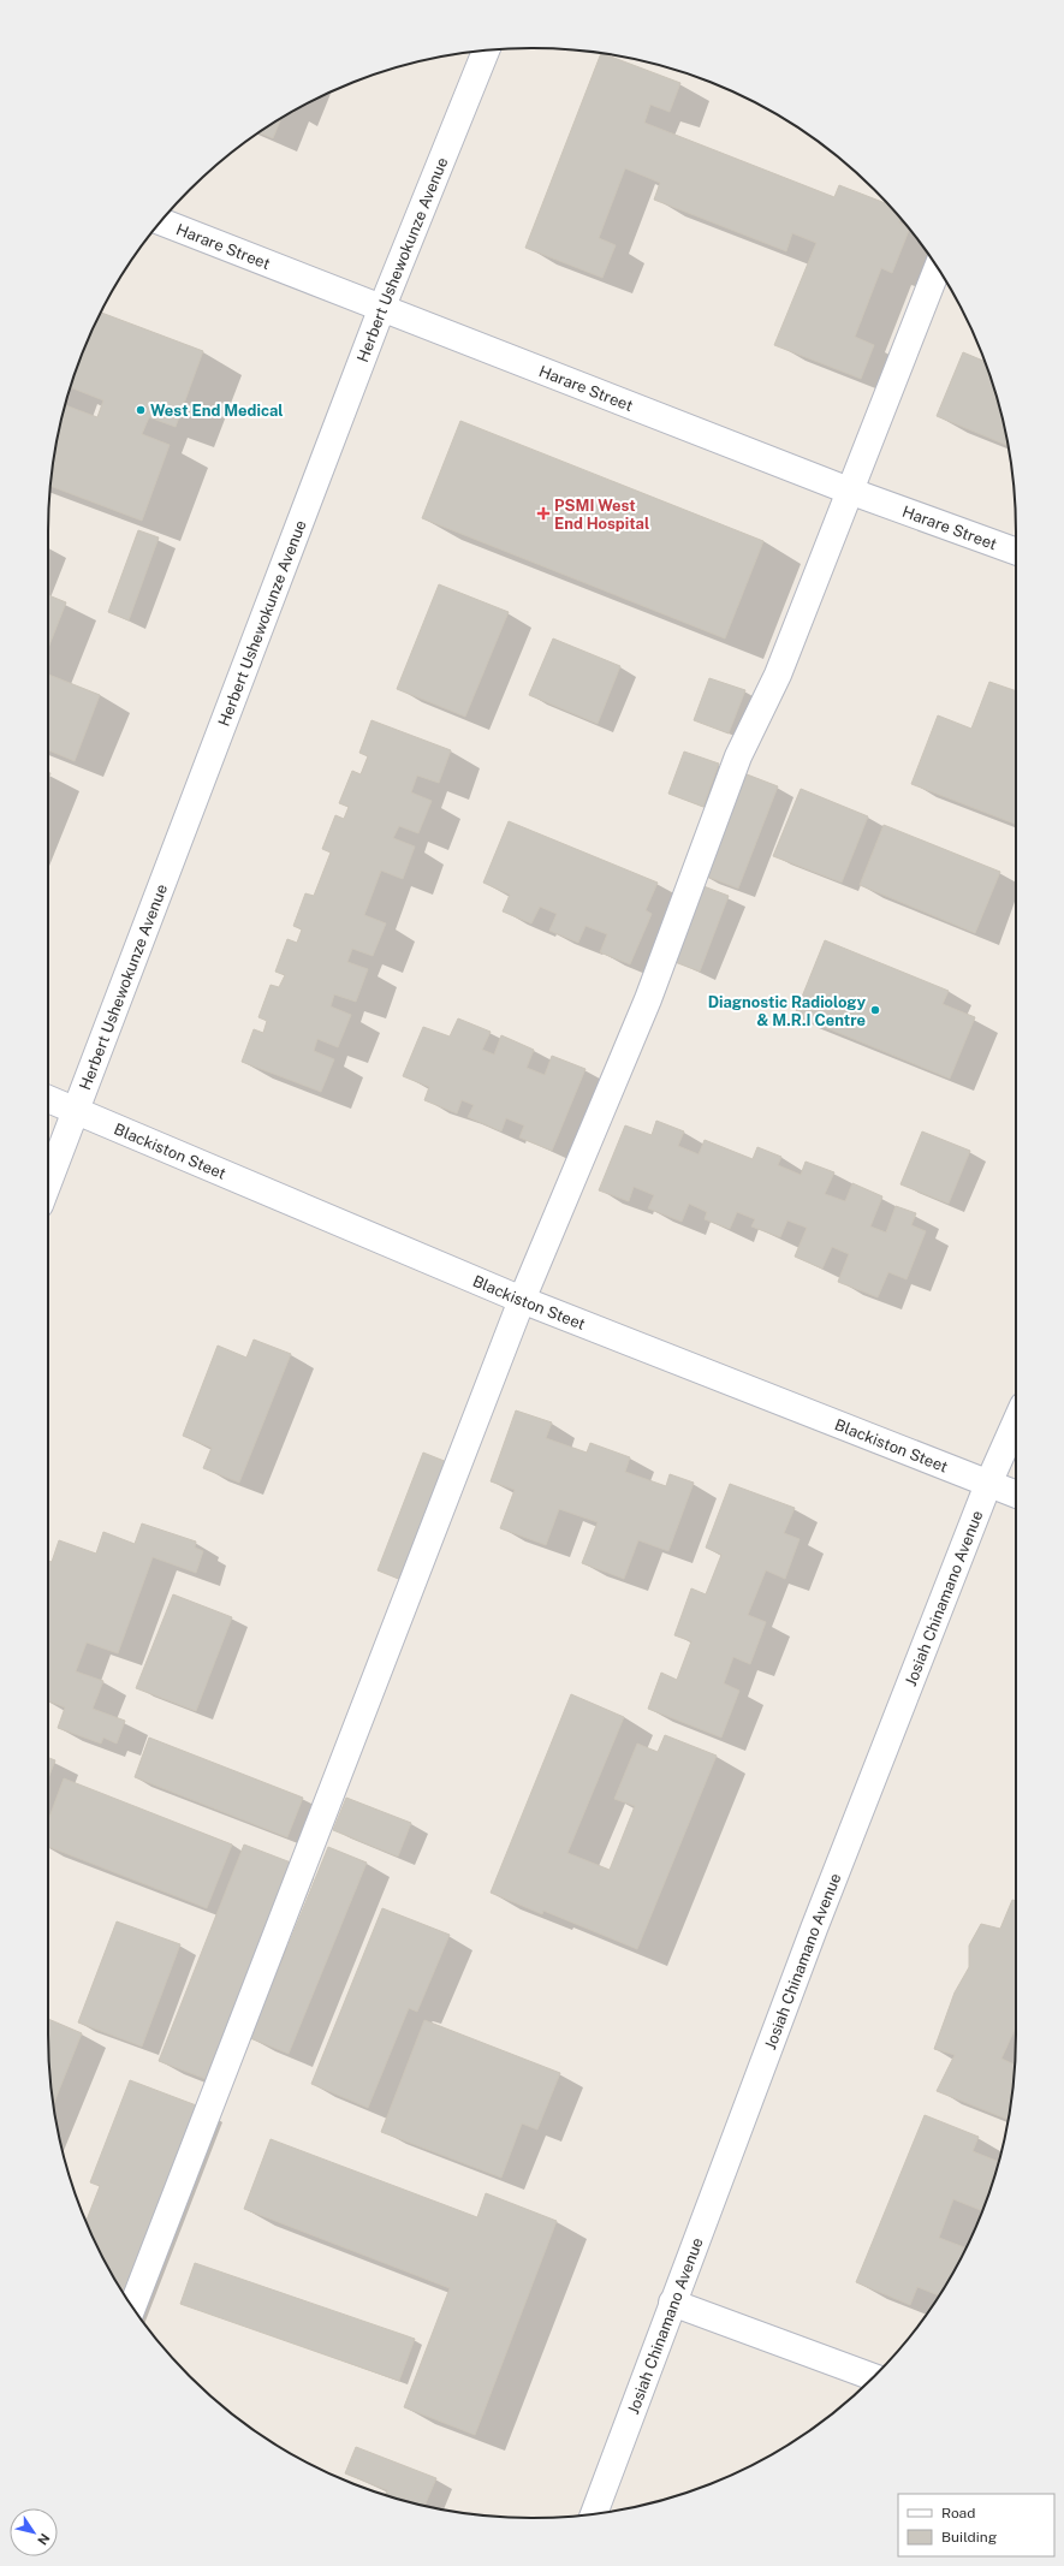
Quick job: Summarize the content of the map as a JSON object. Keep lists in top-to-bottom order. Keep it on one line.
{"streets":{"street":["Harare Street","Herbert Ushewokunze Avenue","Blackiston Steet","Josiah Chinamano Avenue"]},"crossings":[["Harare Street","Herbert Ushewokunze Avenue"],["Herbert Ushewokunze Avenue","Blackiston Steet"],["Blackiston Steet","Josiah Chinamano Avenue"]],"places":{"other":["West End Medical","Diagnostic Radiology & M.R.I Centre"],"health":["PSMI West End Hospital"]},"legend":["Road","Building"],"north":"bottom right"}
